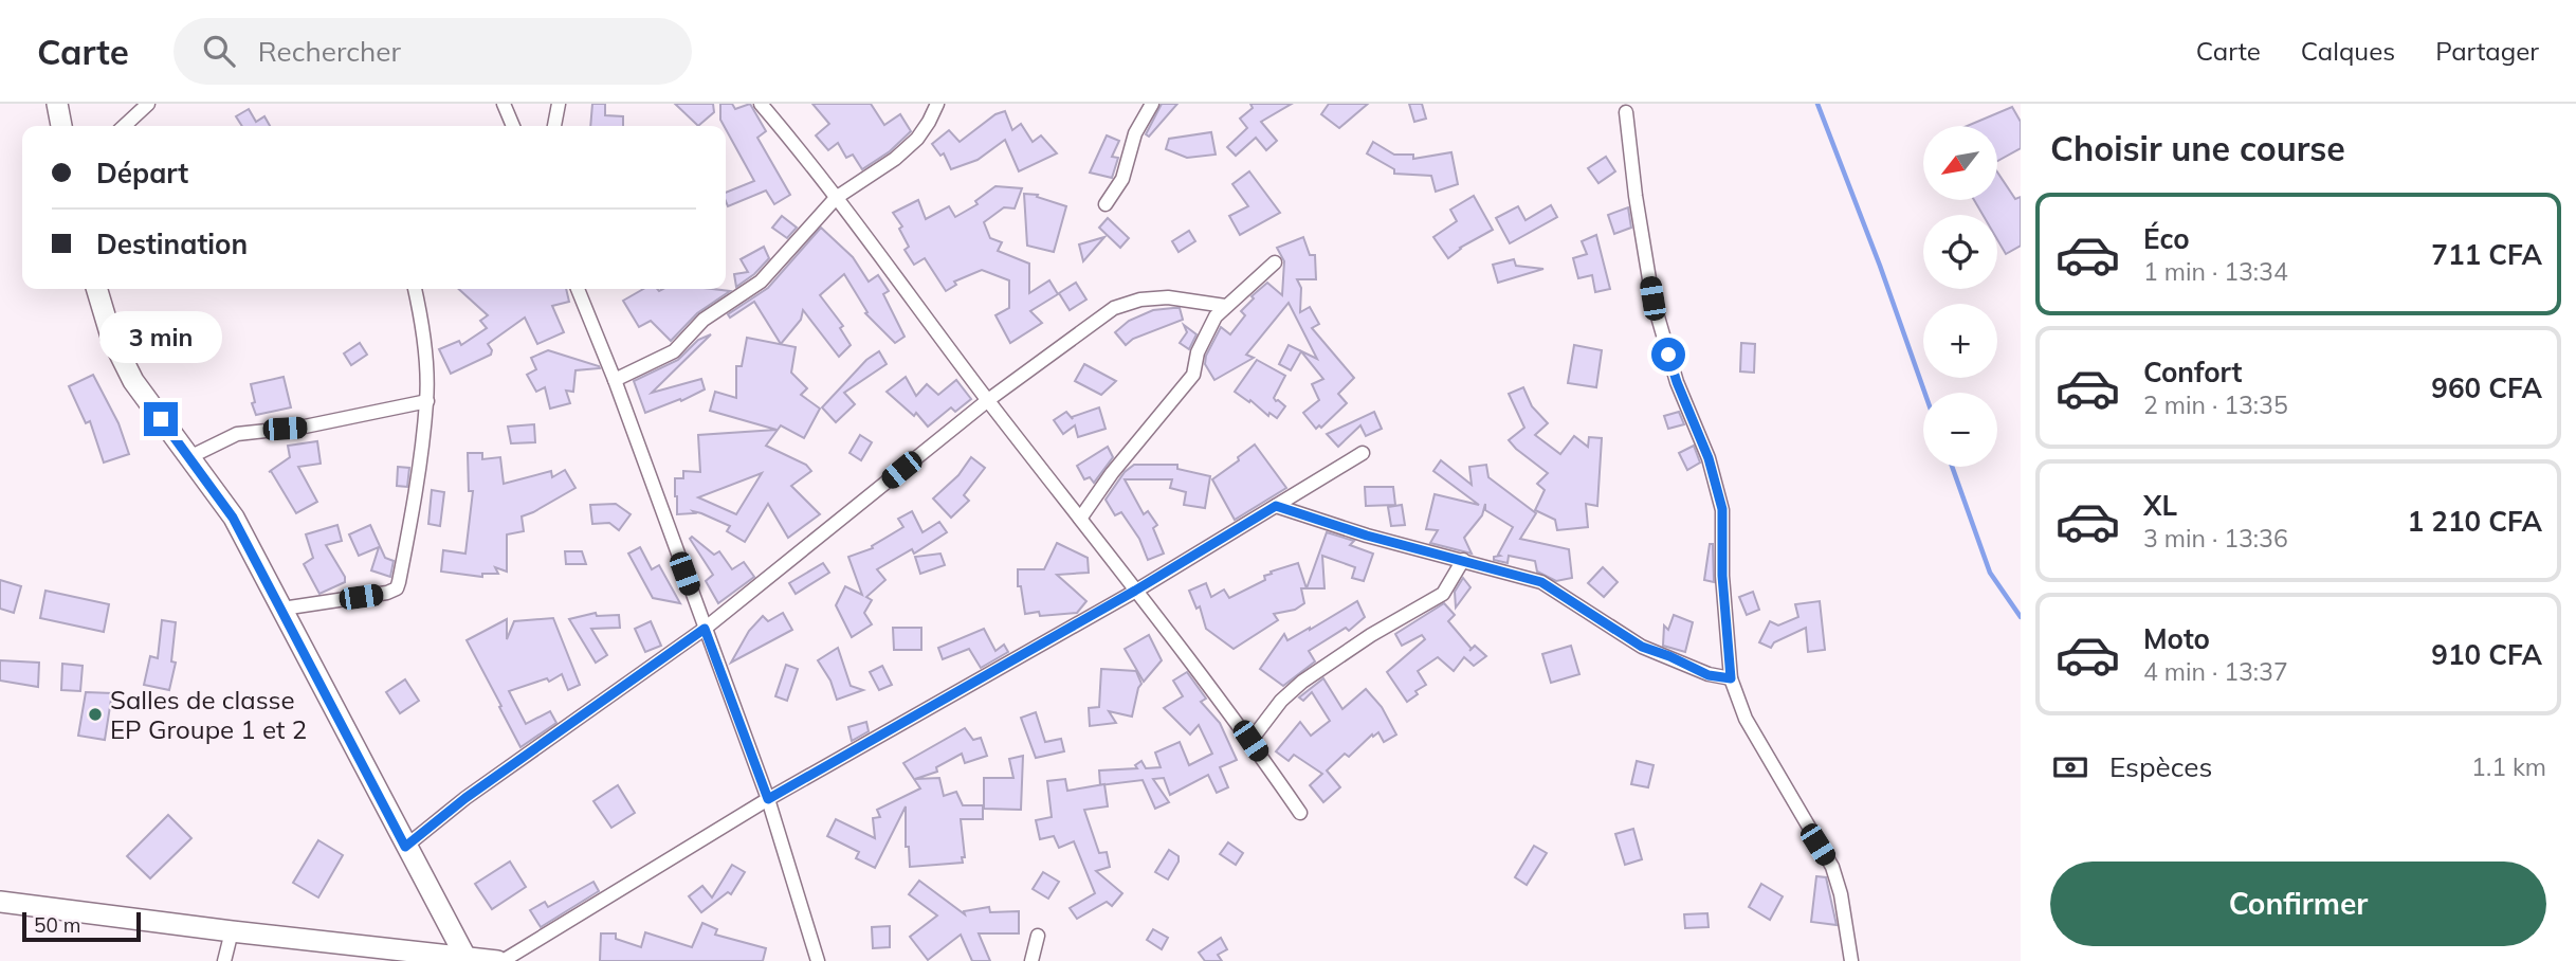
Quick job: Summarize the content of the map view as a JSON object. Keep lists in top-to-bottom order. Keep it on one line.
{"places":["Salles de classe EP Groupe 1 et 2"],"scale_bar":"50 m","north":"bottom left","page":{"header":"Carte","search":"Rechercher","nav":["Carte","Calques","Partager"],"heading":"Choisir une course","map_buttons":["+","−"],"banner":["Départ","Destination"],"list":[{"name":"Éco","note":"1 min · 13:34","value":"711 CFA"},{"name":"Confort","note":"2 min · 13:35","value":"960 CFA"},{"name":"XL","note":"3 min · 13:36","value":"1 210 CFA"},{"name":"Moto","note":"4 min · 13:37","value":"910 CFA"}],"bubble":"3 min","pay":["Espèces","1.1 km"],"buttons":"Confirmer","scale":"50 m"}}
